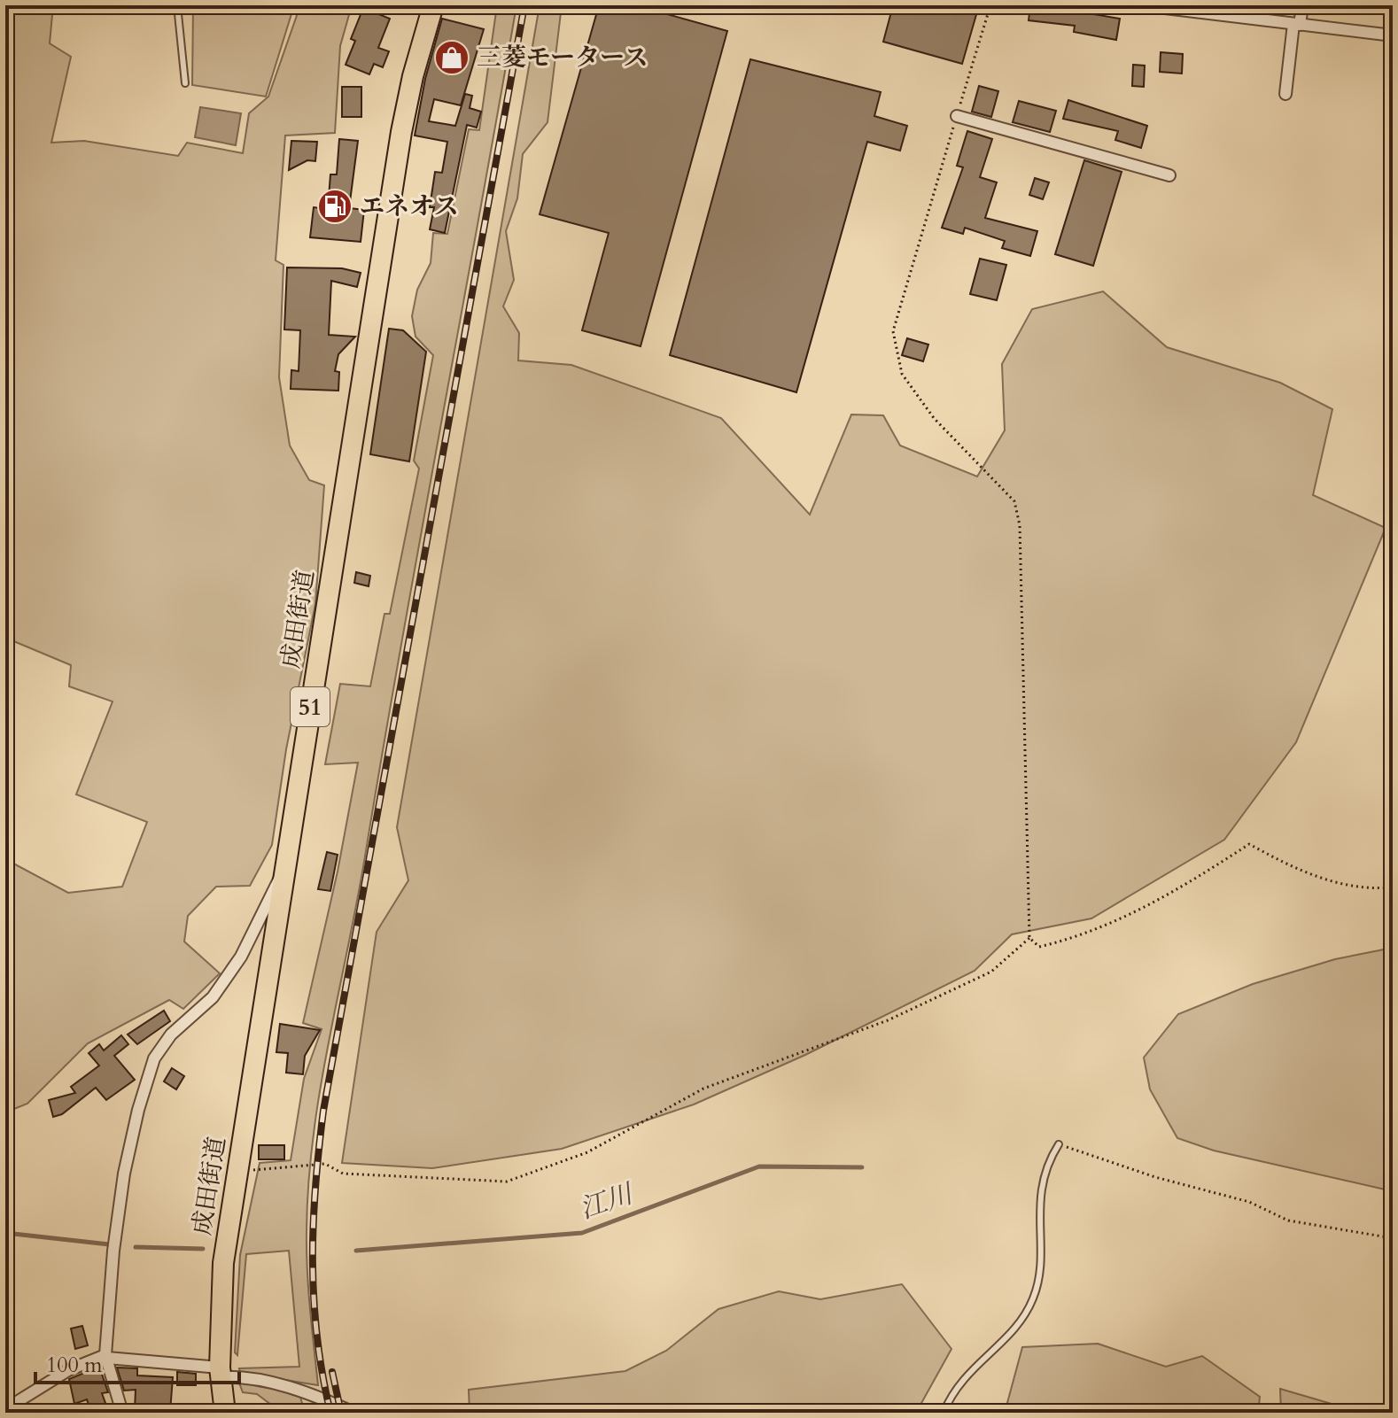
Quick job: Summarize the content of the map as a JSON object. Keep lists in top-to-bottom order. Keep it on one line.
{"streets":{"highway":["成田街道","51"]},"water":["江川"],"places":{"shop":["三菱モータース"],"fuel station":["エネオス"]},"scale_bar":"100 m"}
